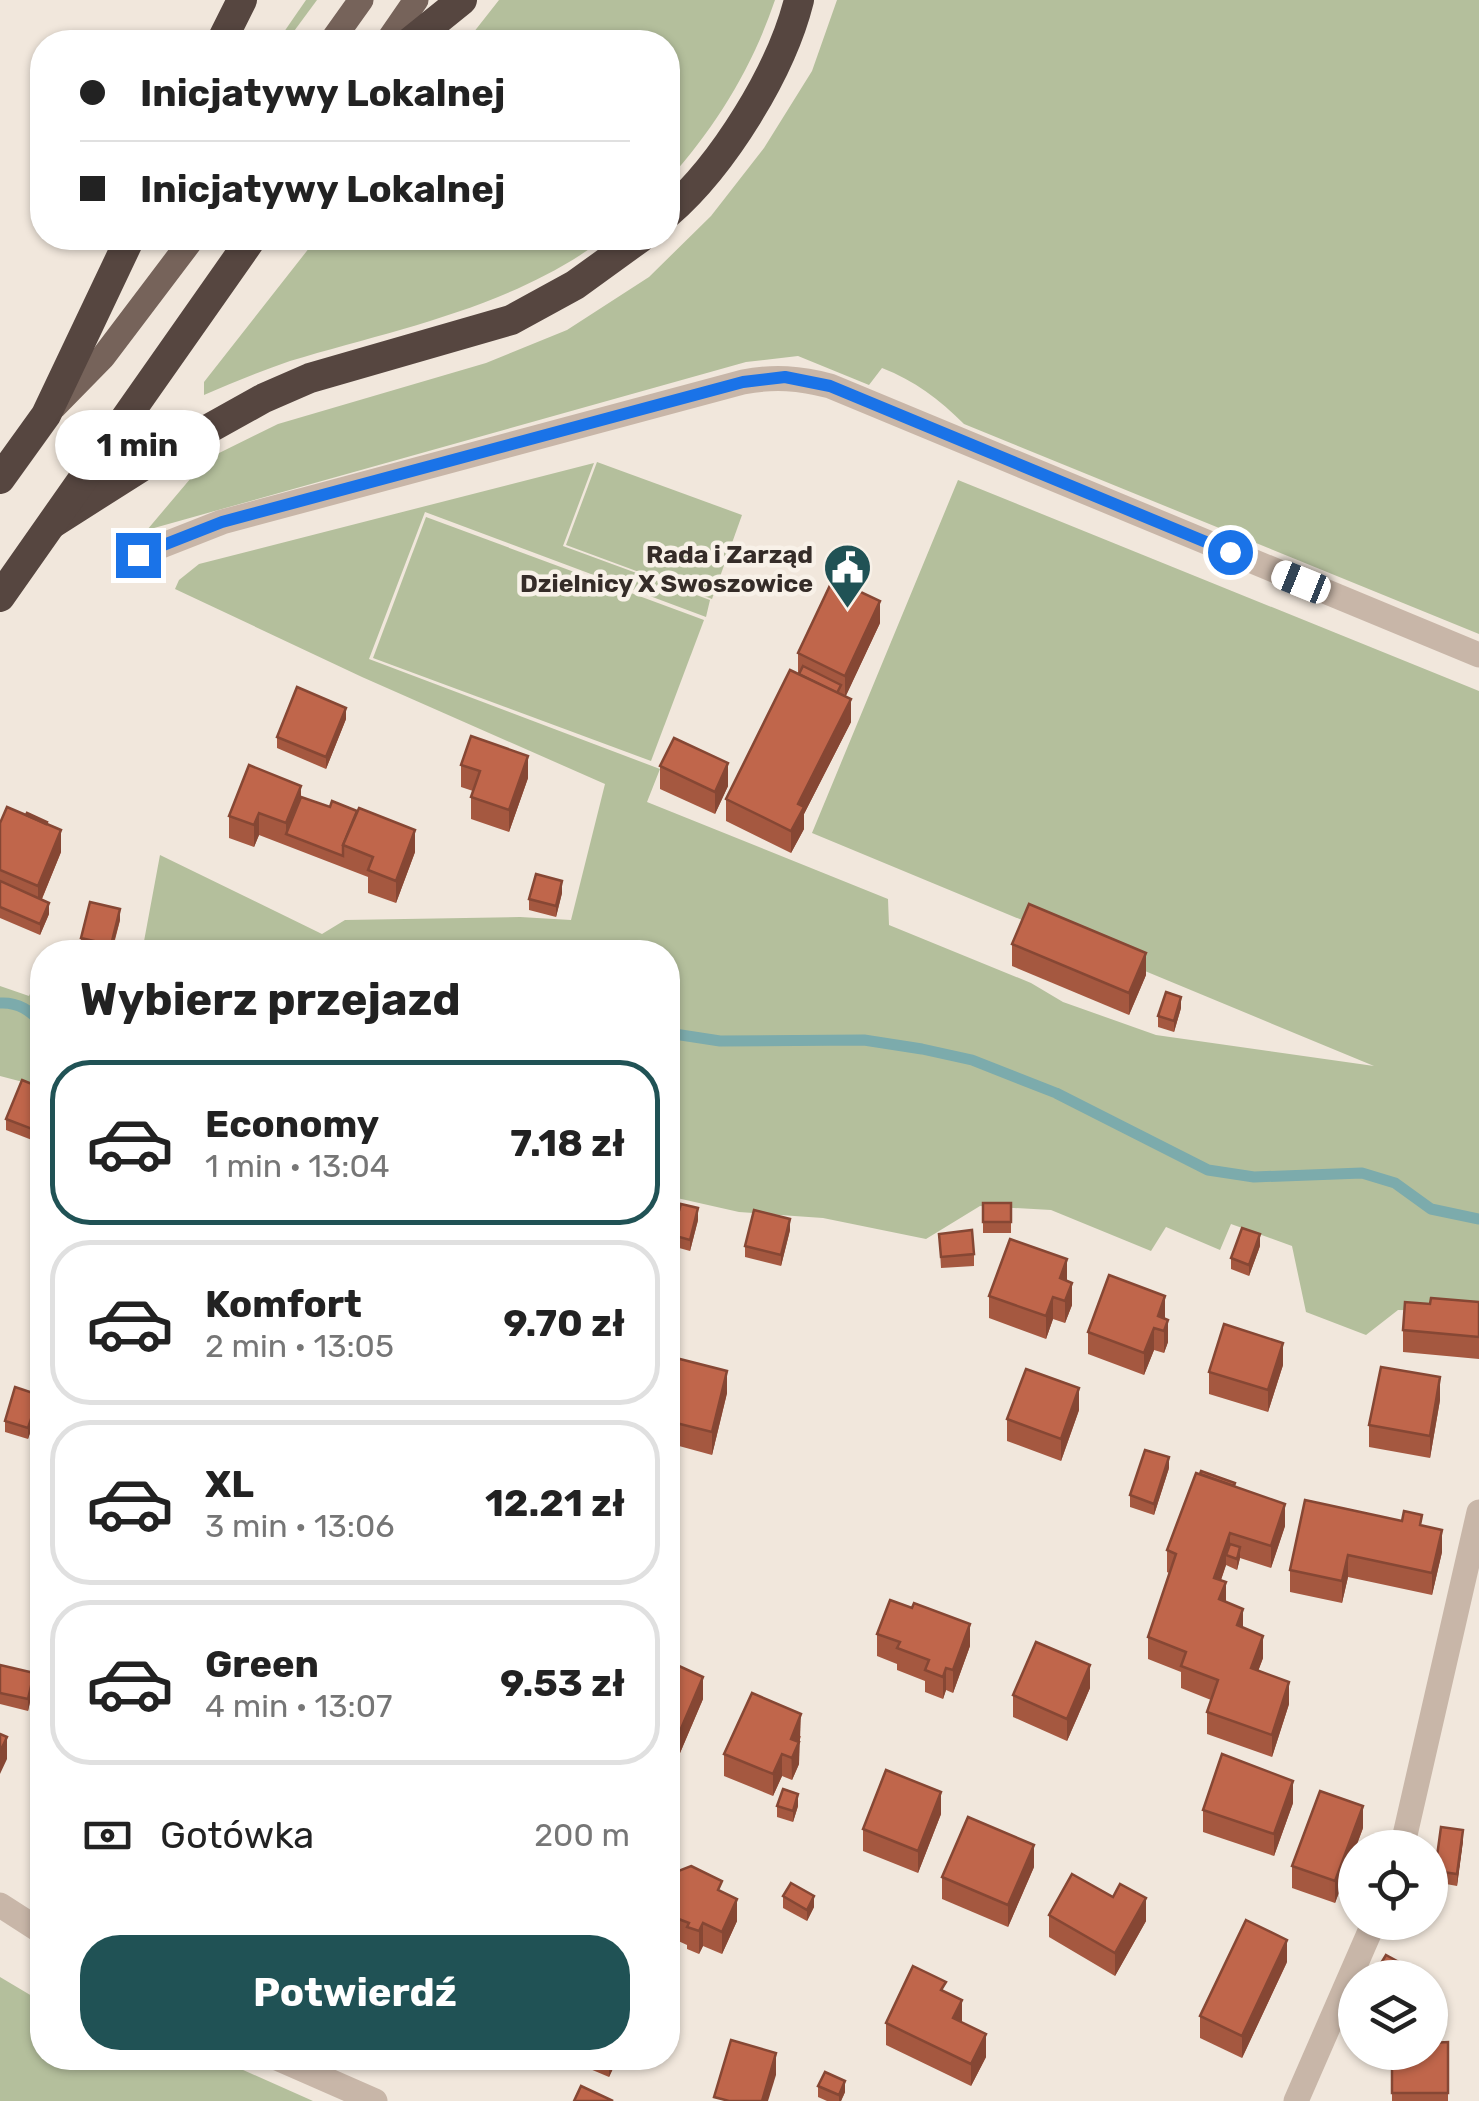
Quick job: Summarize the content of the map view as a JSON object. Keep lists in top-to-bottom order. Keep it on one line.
{"places":{"public building":["Rada i Zarząd Dzielnicy X Swoszowice"]},"page":{"banner":["Inicjatywy Lokalnej","Inicjatywy Lokalnej"],"bubble":"1 min","heading":"Wybierz przejazd","list":[{"name":"Economy","note":"1 min · 13:04","value":"7.18 zł"},{"name":"Komfort","note":"2 min · 13:05","value":"9.70 zł"},{"name":"XL","note":"3 min · 13:06","value":"12.21 zł"},{"name":"Green","note":"4 min · 13:07","value":"9.53 zł"}],"pay":["Gotówka","200 m"],"buttons":"Potwierdź"}}
